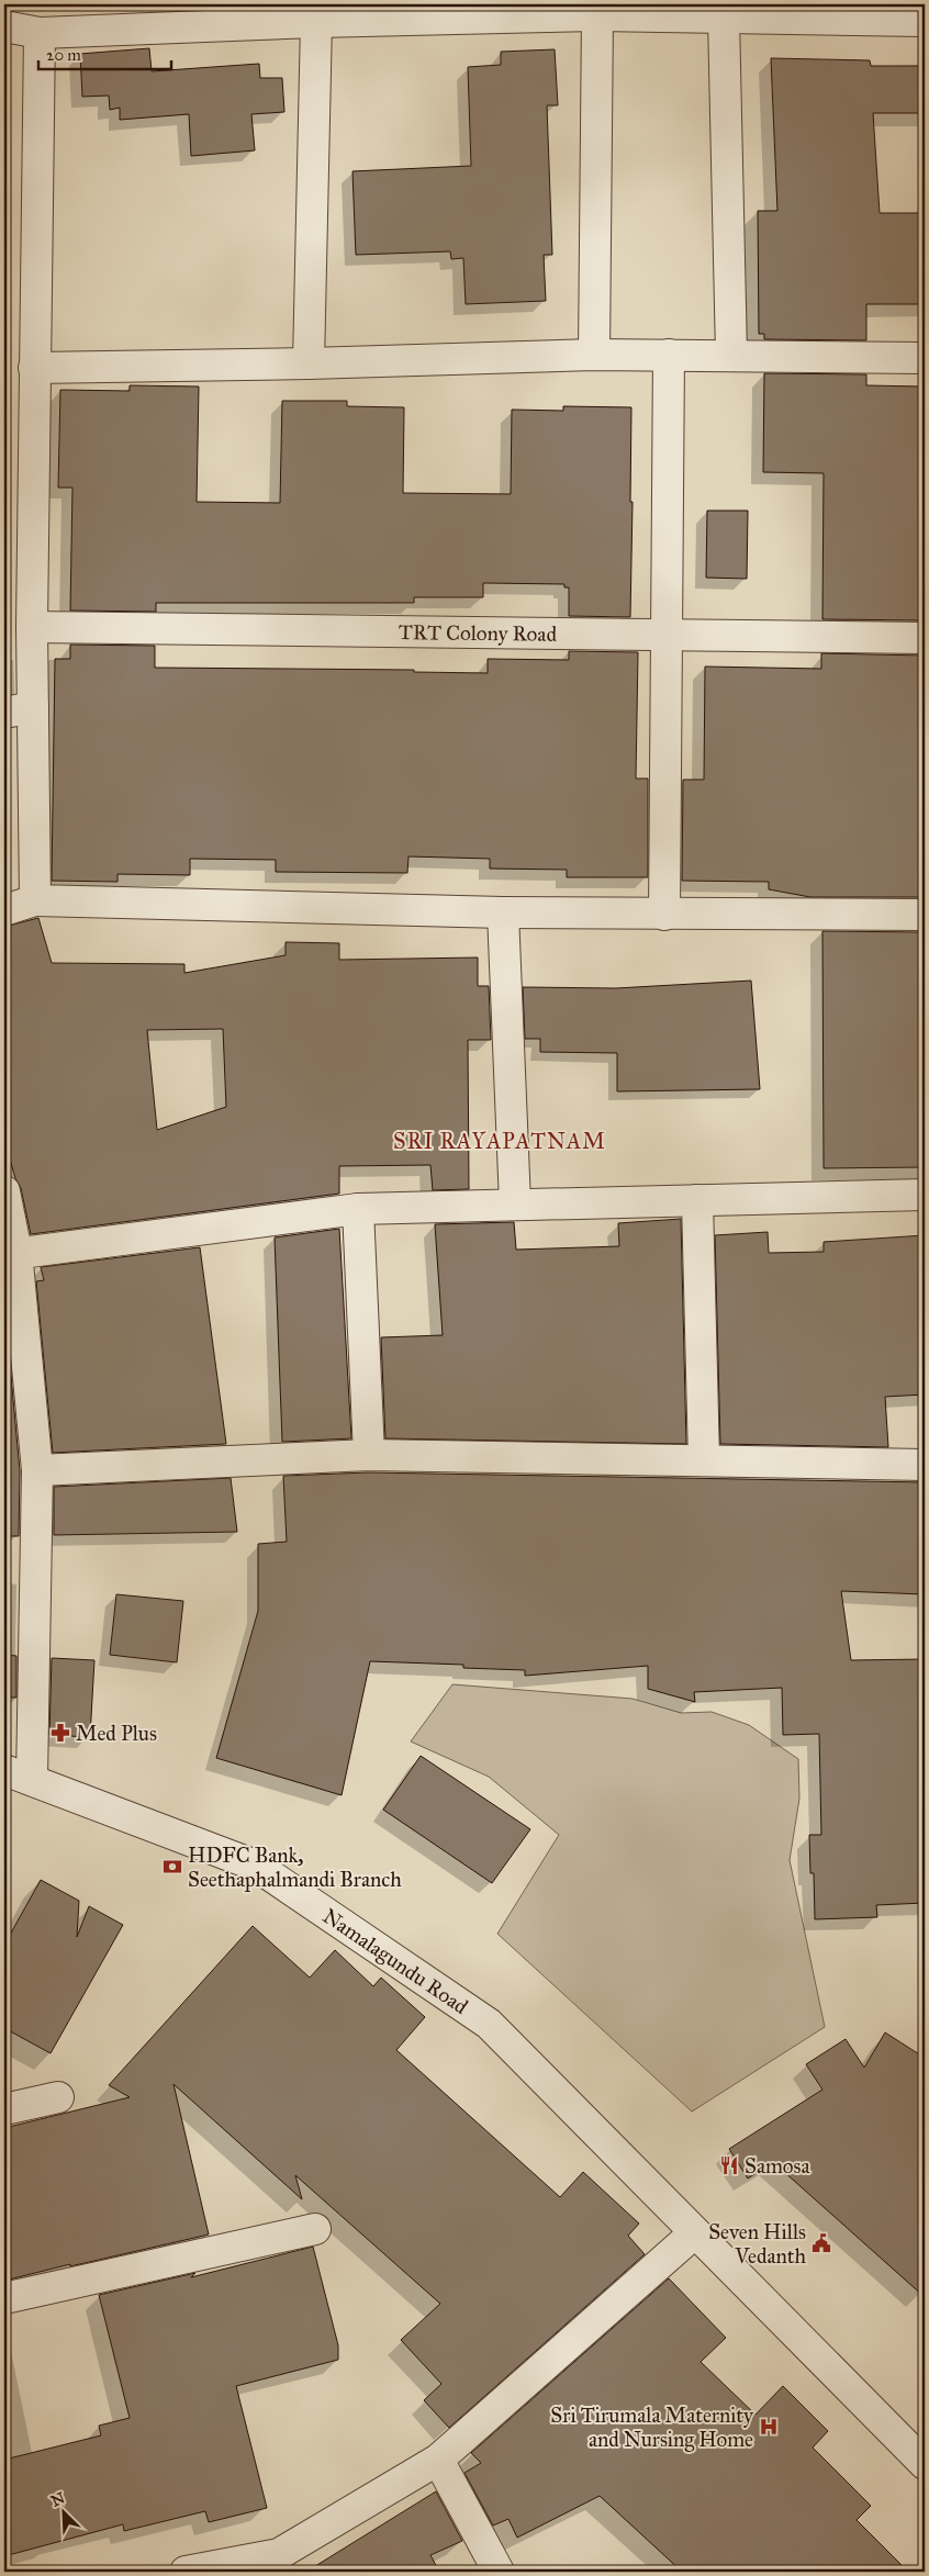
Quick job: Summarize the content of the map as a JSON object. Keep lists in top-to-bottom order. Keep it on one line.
{"streets":{"street":["TRT Colony Road","Namalagundu Road"]},"districts":["SRI RAYAPATNAM"],"places":{"pharmacy":["Med Plus"],"bank":["HDFC Bank, Seethaphalmandi Branch"],"restaurant":["Samosa"],"public building":["Seven Hills Vedanth"],"hospital":["Sri Tirumala Maternity and Nursing Home"]},"scale_bar":"20 m","north":"top left"}
